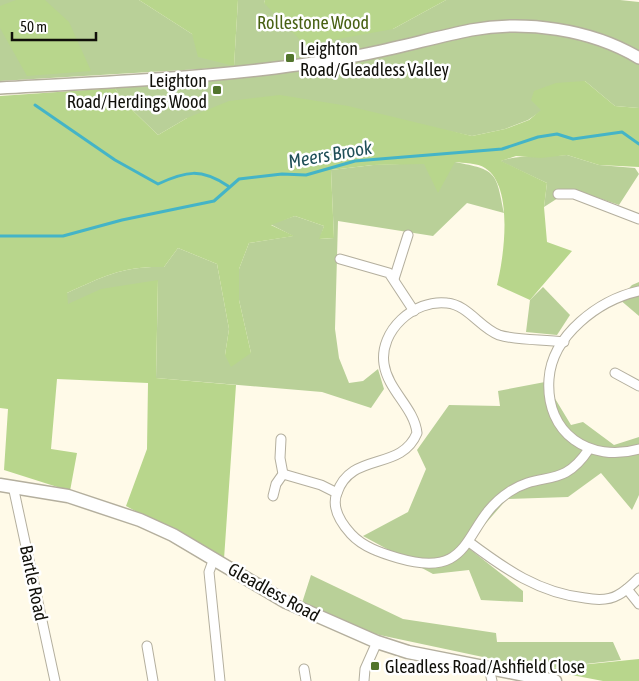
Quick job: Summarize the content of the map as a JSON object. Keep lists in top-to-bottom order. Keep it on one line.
{"streets":{"main road":["Gleadless Road"],"street":["Bartle Road"]},"crossings":[["Bartle Road","Gleadless Road"]],"water":["Meers Brook"],"parks":["Rollestone Wood"],"places":{"transit":["Leighton Road/Gleadless Valley","Leighton Road/Herdings Wood","Gleadless Road/Ashfield Close"]},"scale_bar":"50 m"}
